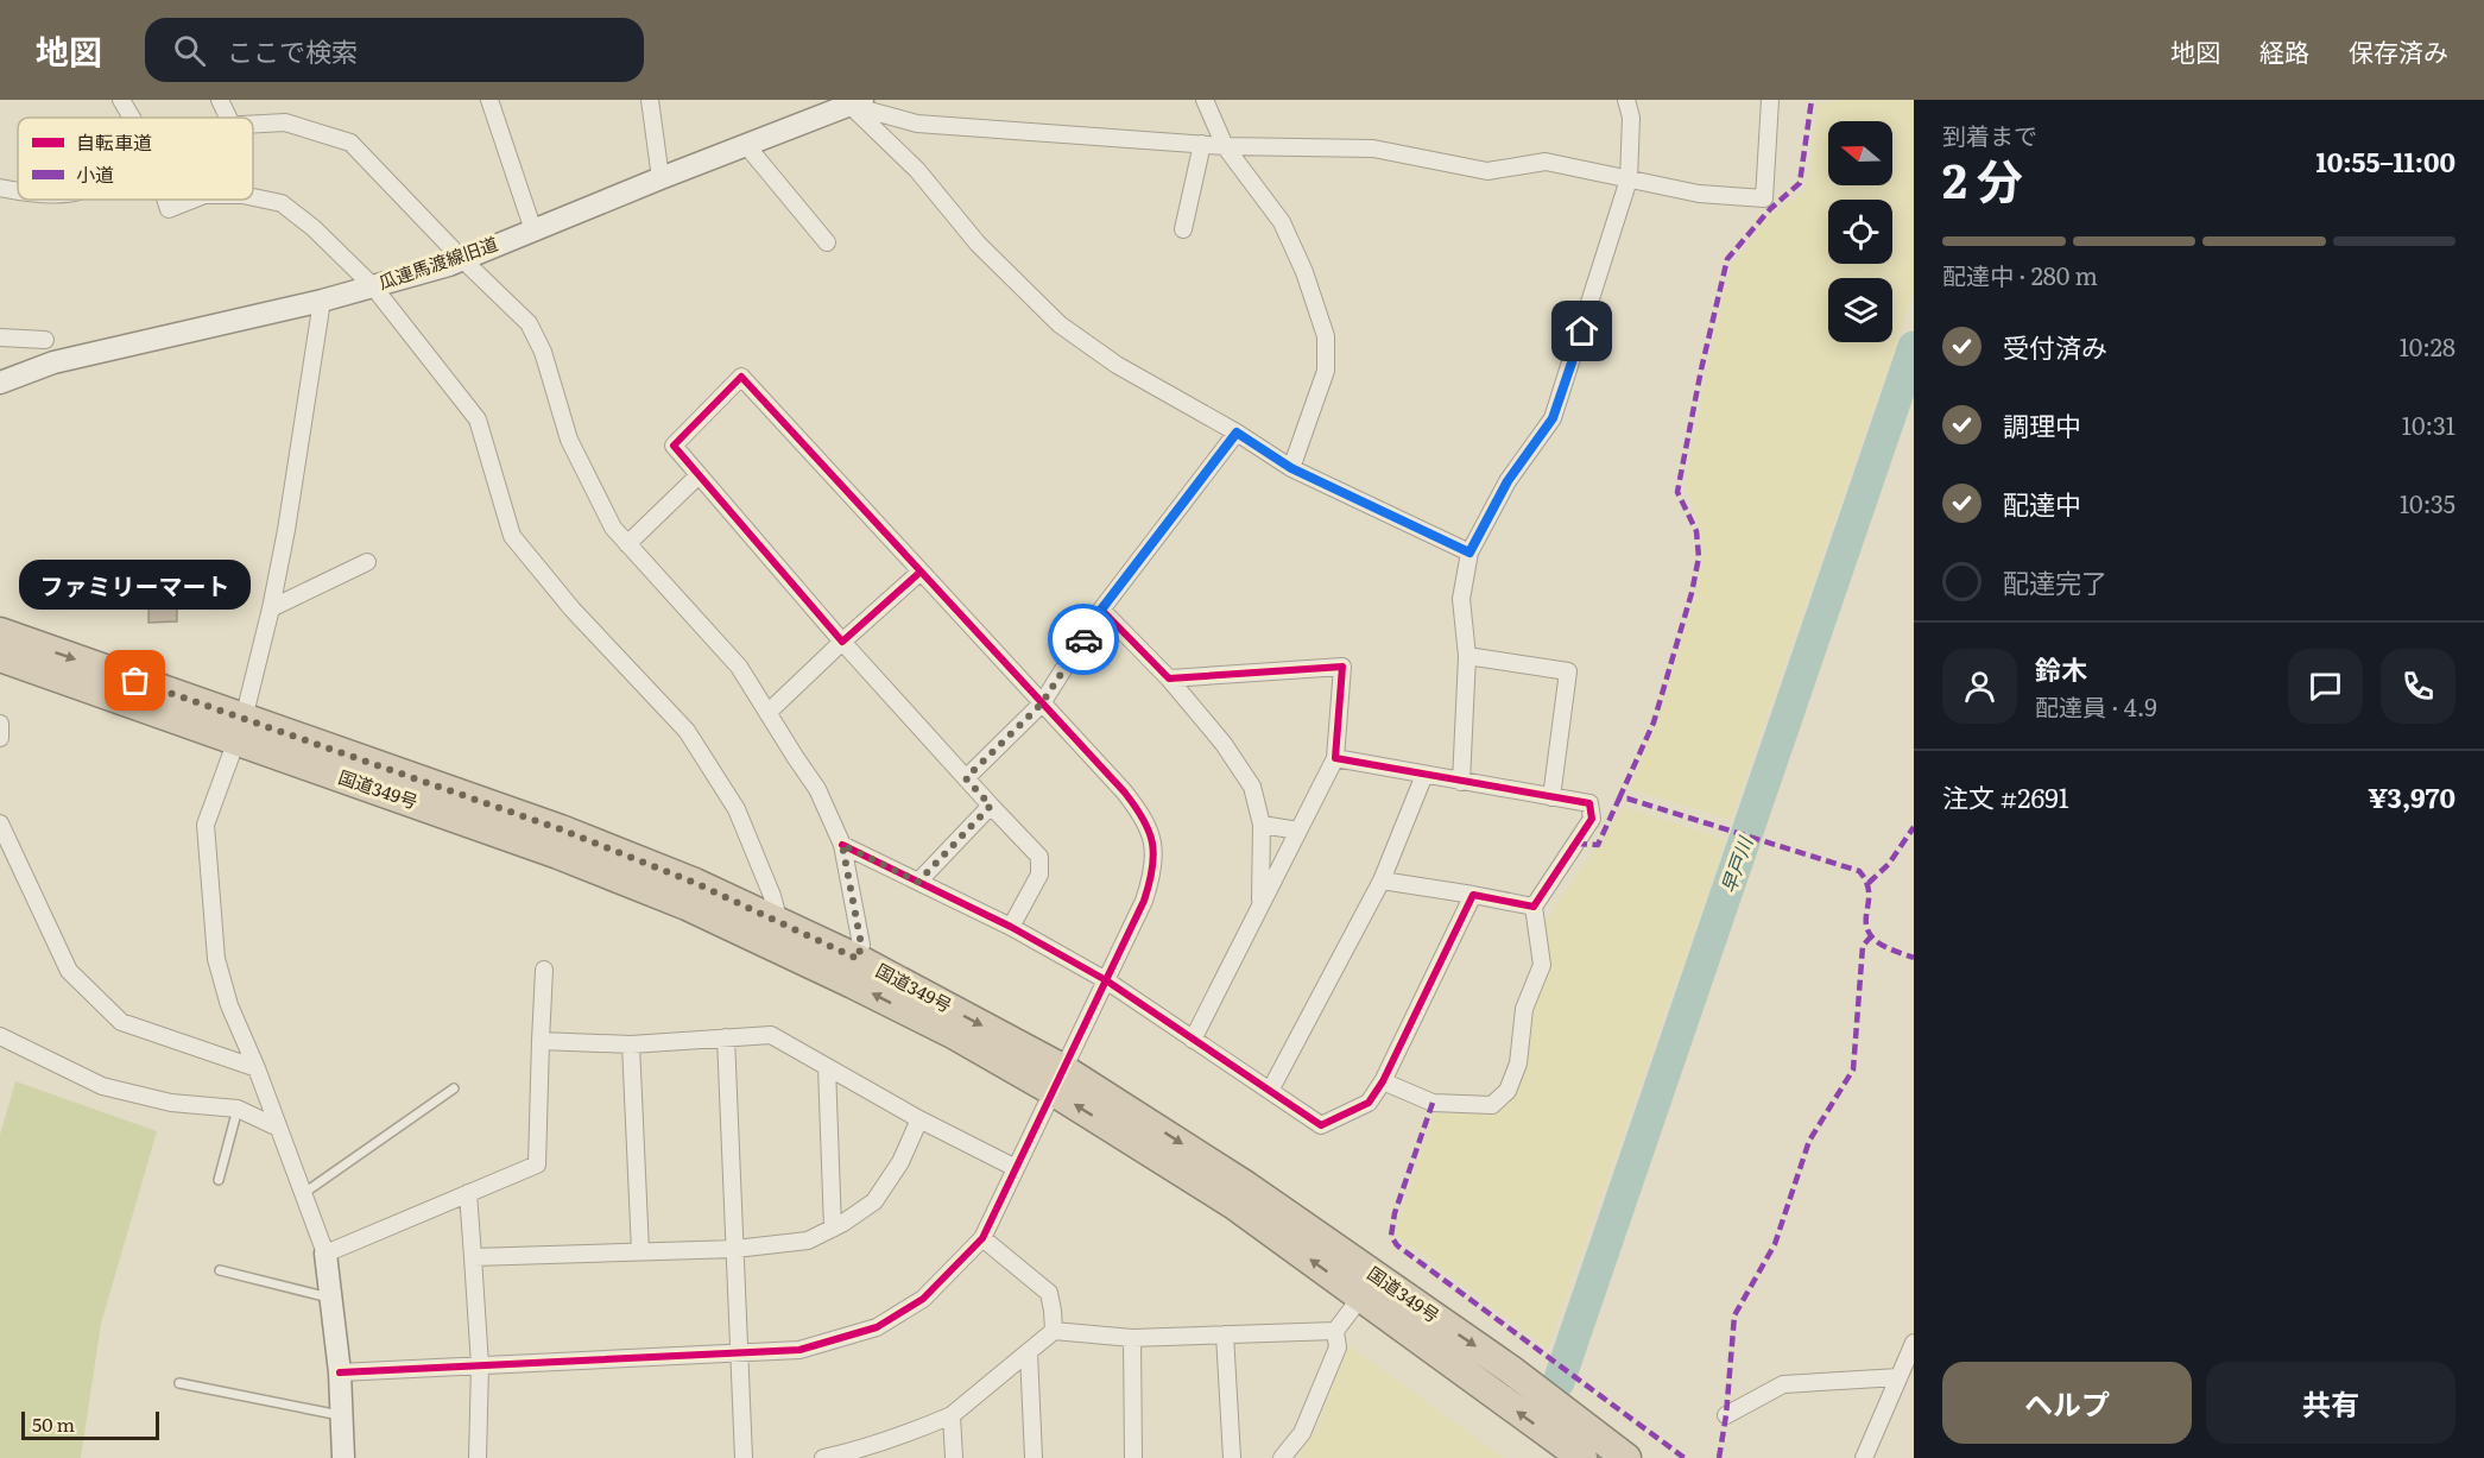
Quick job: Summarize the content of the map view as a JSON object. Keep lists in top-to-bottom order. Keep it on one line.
{"streets":{"highway":["国道349号"],"street":["瓜連馬渡線旧道"]},"water":["早戸川"],"places":["ファミリーマート"],"legend":["自転車道","小道"],"scale_bar":"50 m","north":"left","page":{"header":"地図","search":"ここで検索","nav":["地図","経路","保存済み"],"heading":["2 分","到着まで","10:55–11:00"],"panel":["鈴木","配達員 · 4.9","注文 #2691","¥3,970"],"bar":"配達中 · 280 m","list":[["受付済み","10:28"],["調理中","10:31"],["配達中","10:35"],"配達完了"],"bubble":"ファミリーマート","buttons":["ヘルプ","共有"],"scale":"50 m"}}
